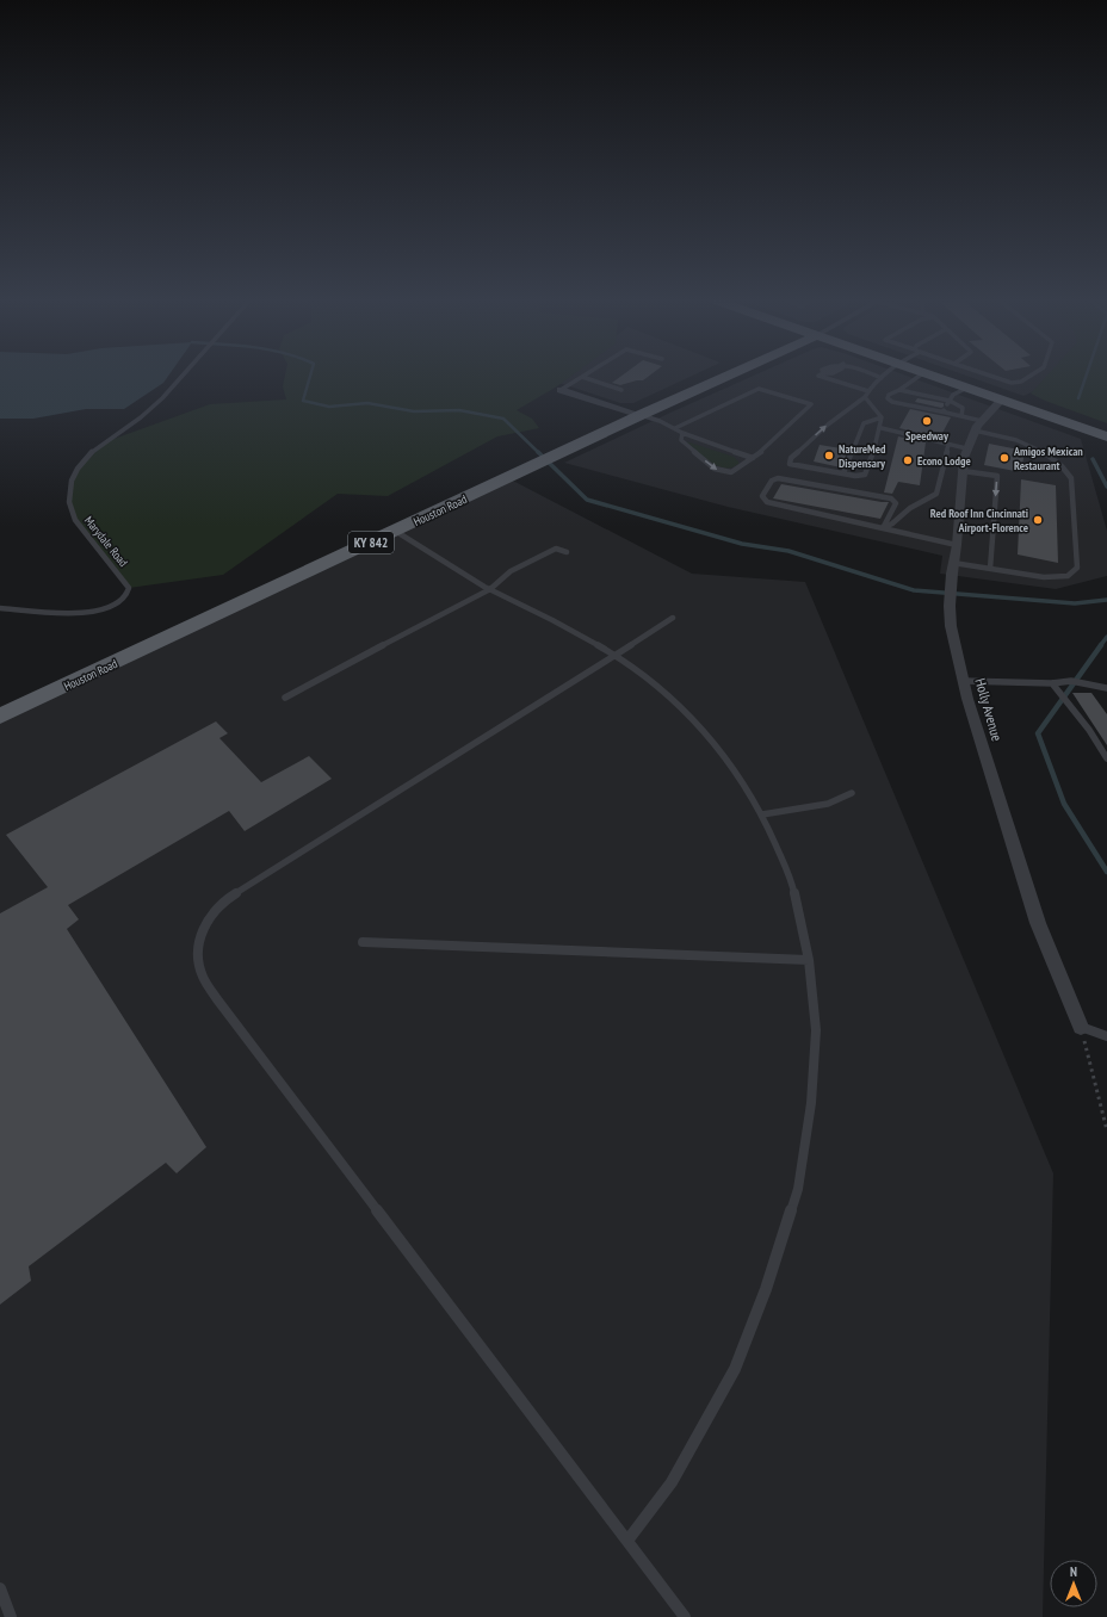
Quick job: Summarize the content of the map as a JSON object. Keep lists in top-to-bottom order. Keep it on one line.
{"streets":{"main road":["Houston Road","KY 842"],"street":["Holly Avenue"],"lane":["Marydale Road"]},"places":["Speedway","NatureMed Dispensary","Amigos Mexican Restaurant","Econo Lodge","Red Roof Inn Cincinnati Airport-Florence"],"north":"top"}
